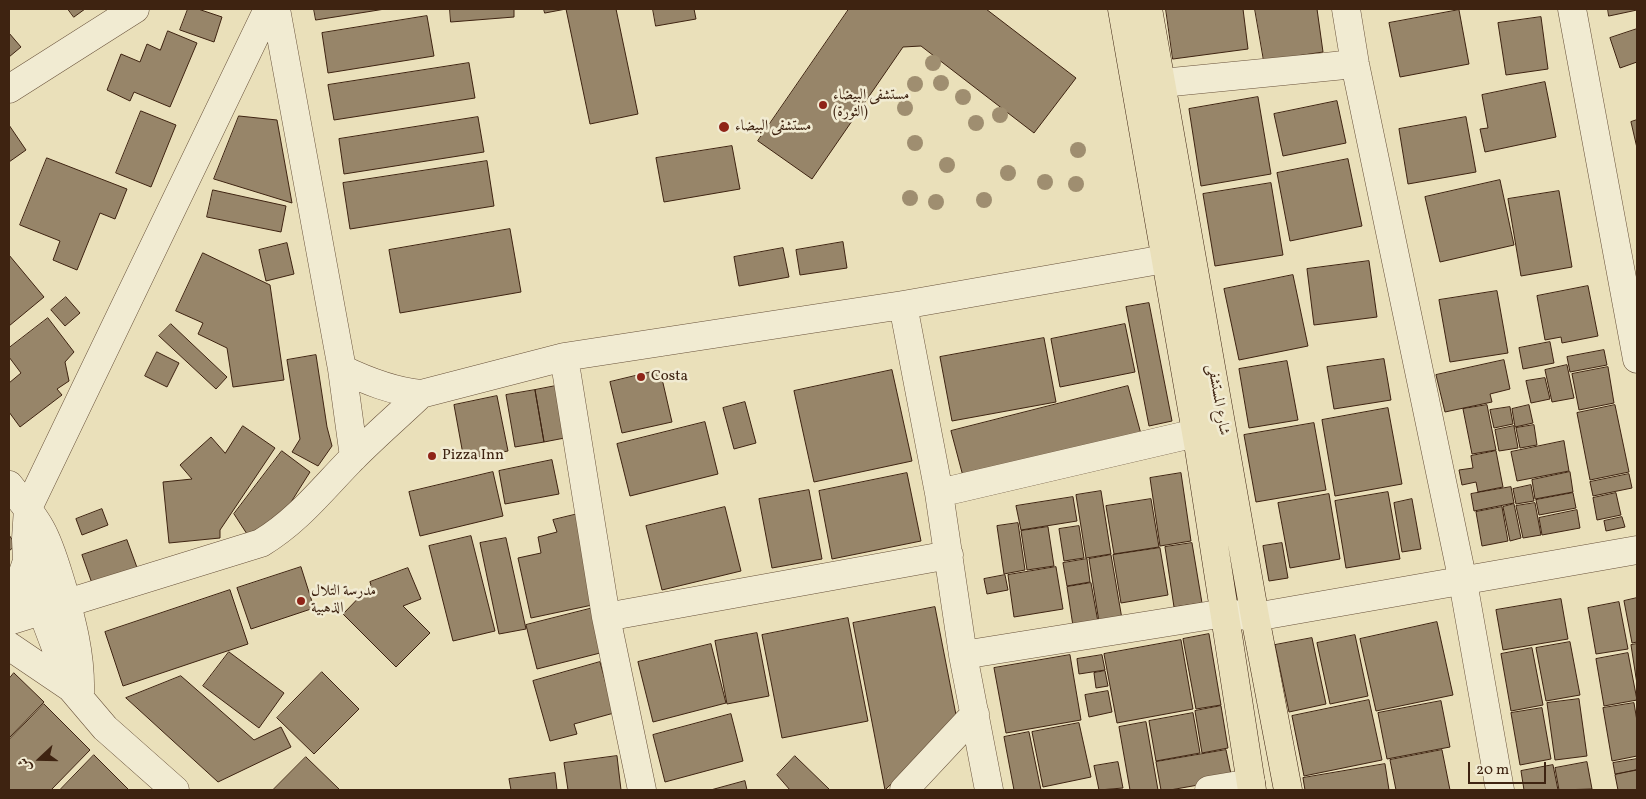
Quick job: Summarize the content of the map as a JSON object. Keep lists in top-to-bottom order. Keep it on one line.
{"streets":{"main road":["شارع المستشفى"]},"places":["مستشفى البيضاء (الثورة)","مستشفى البيضاء","Costa","Pizza Inn","مدرسة التلال الذهبية"],"scale_bar":"20 m","north":"left"}
